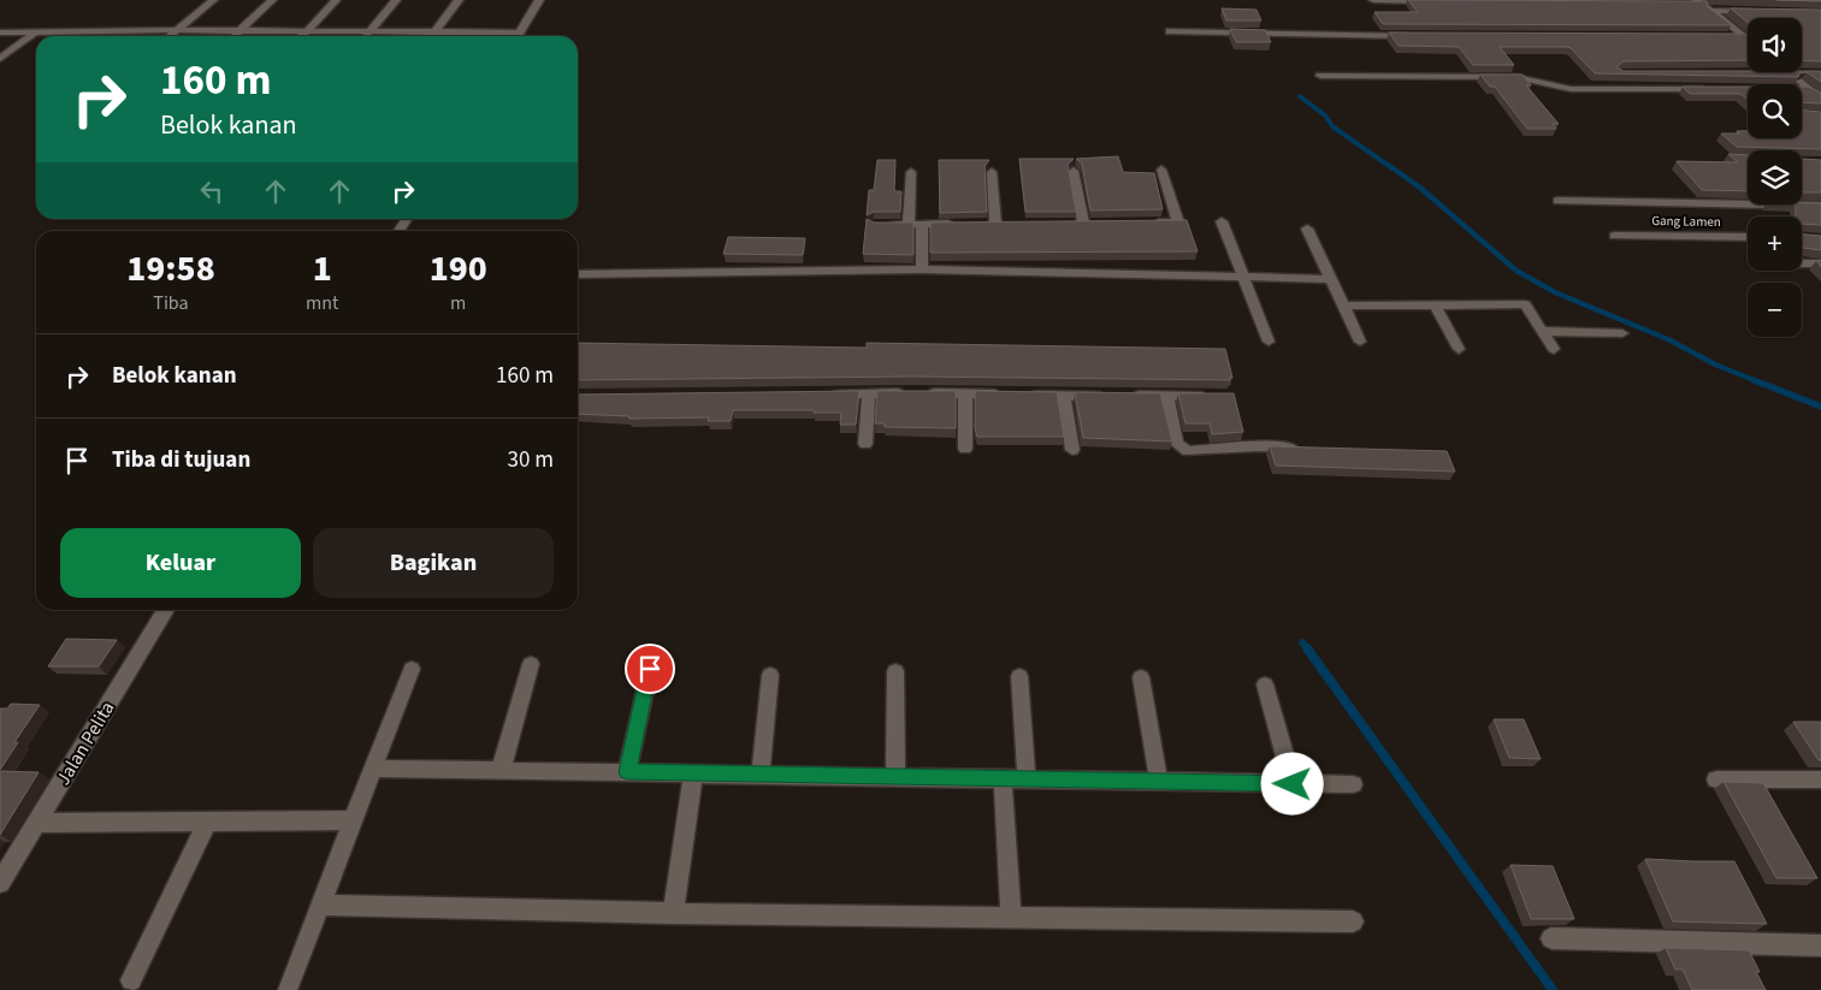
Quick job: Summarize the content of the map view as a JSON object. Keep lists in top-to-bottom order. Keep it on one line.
{"streets":{"street":["Gang Lamen","Jalan Pelita"]},"page":{"map_buttons":["+","−"],"turn":["160 m","Belok kanan"],"eta":["19:58","Tiba","1","mnt","190","m"],"list":[{"name":"Belok kanan","value":"160 m"},{"name":"Tiba di tujuan","value":"30 m"}],"buttons":["Keluar","Bagikan"]}}
